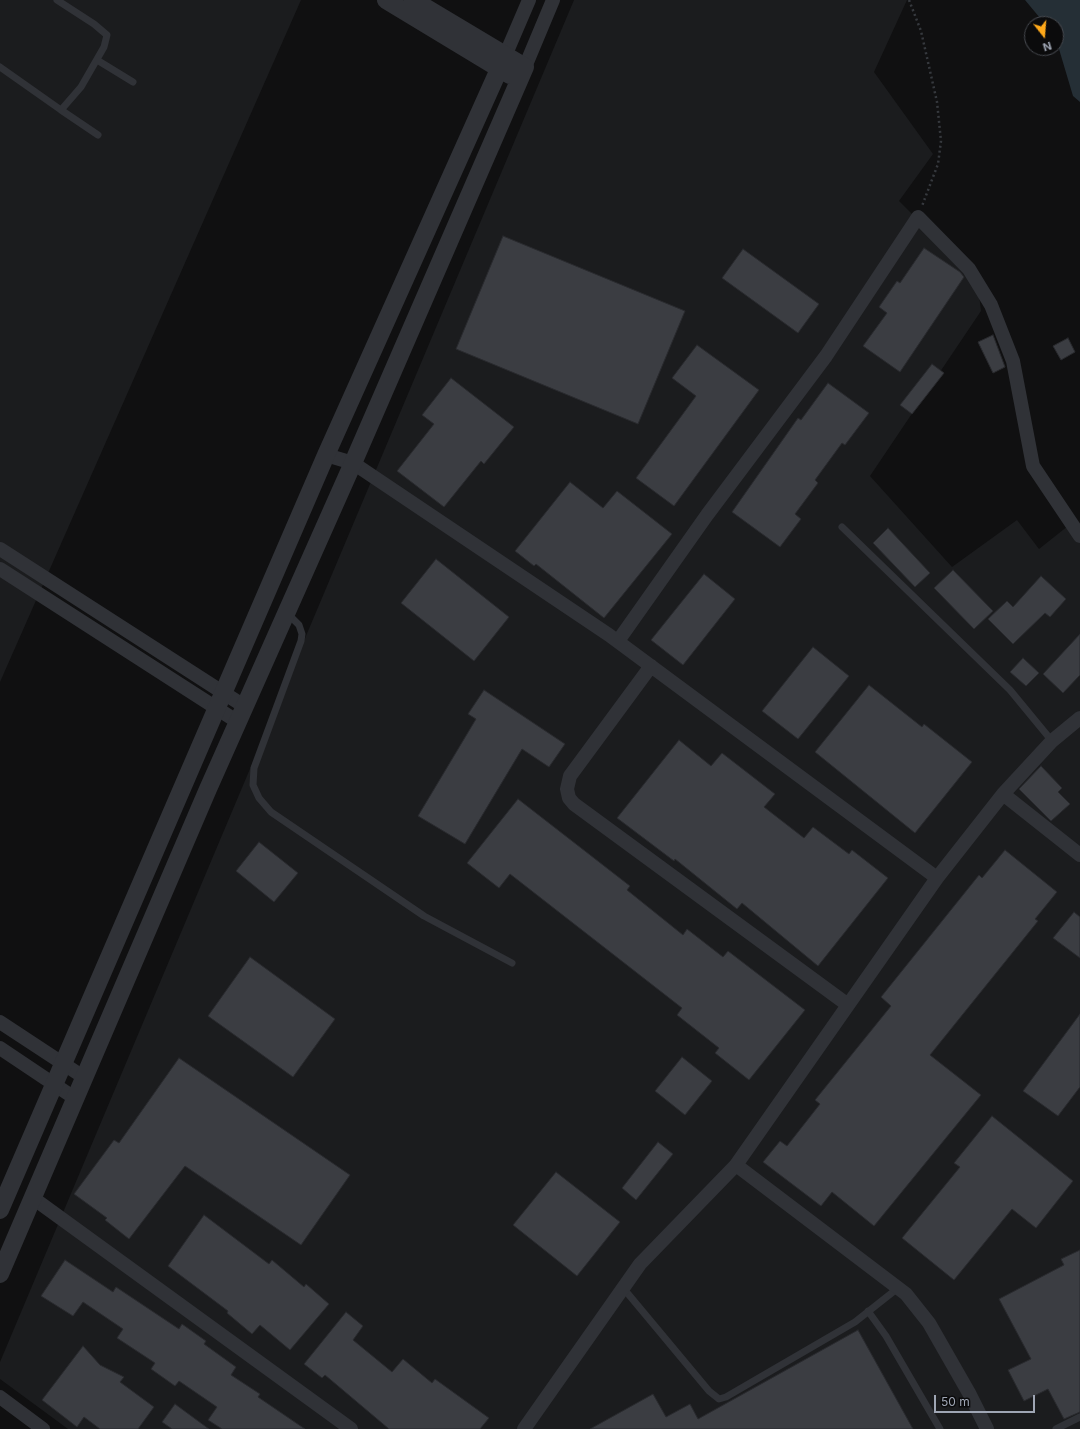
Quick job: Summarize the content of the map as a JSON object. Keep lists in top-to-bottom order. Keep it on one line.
{"scale_bar":"50 m","north":"bottom"}
